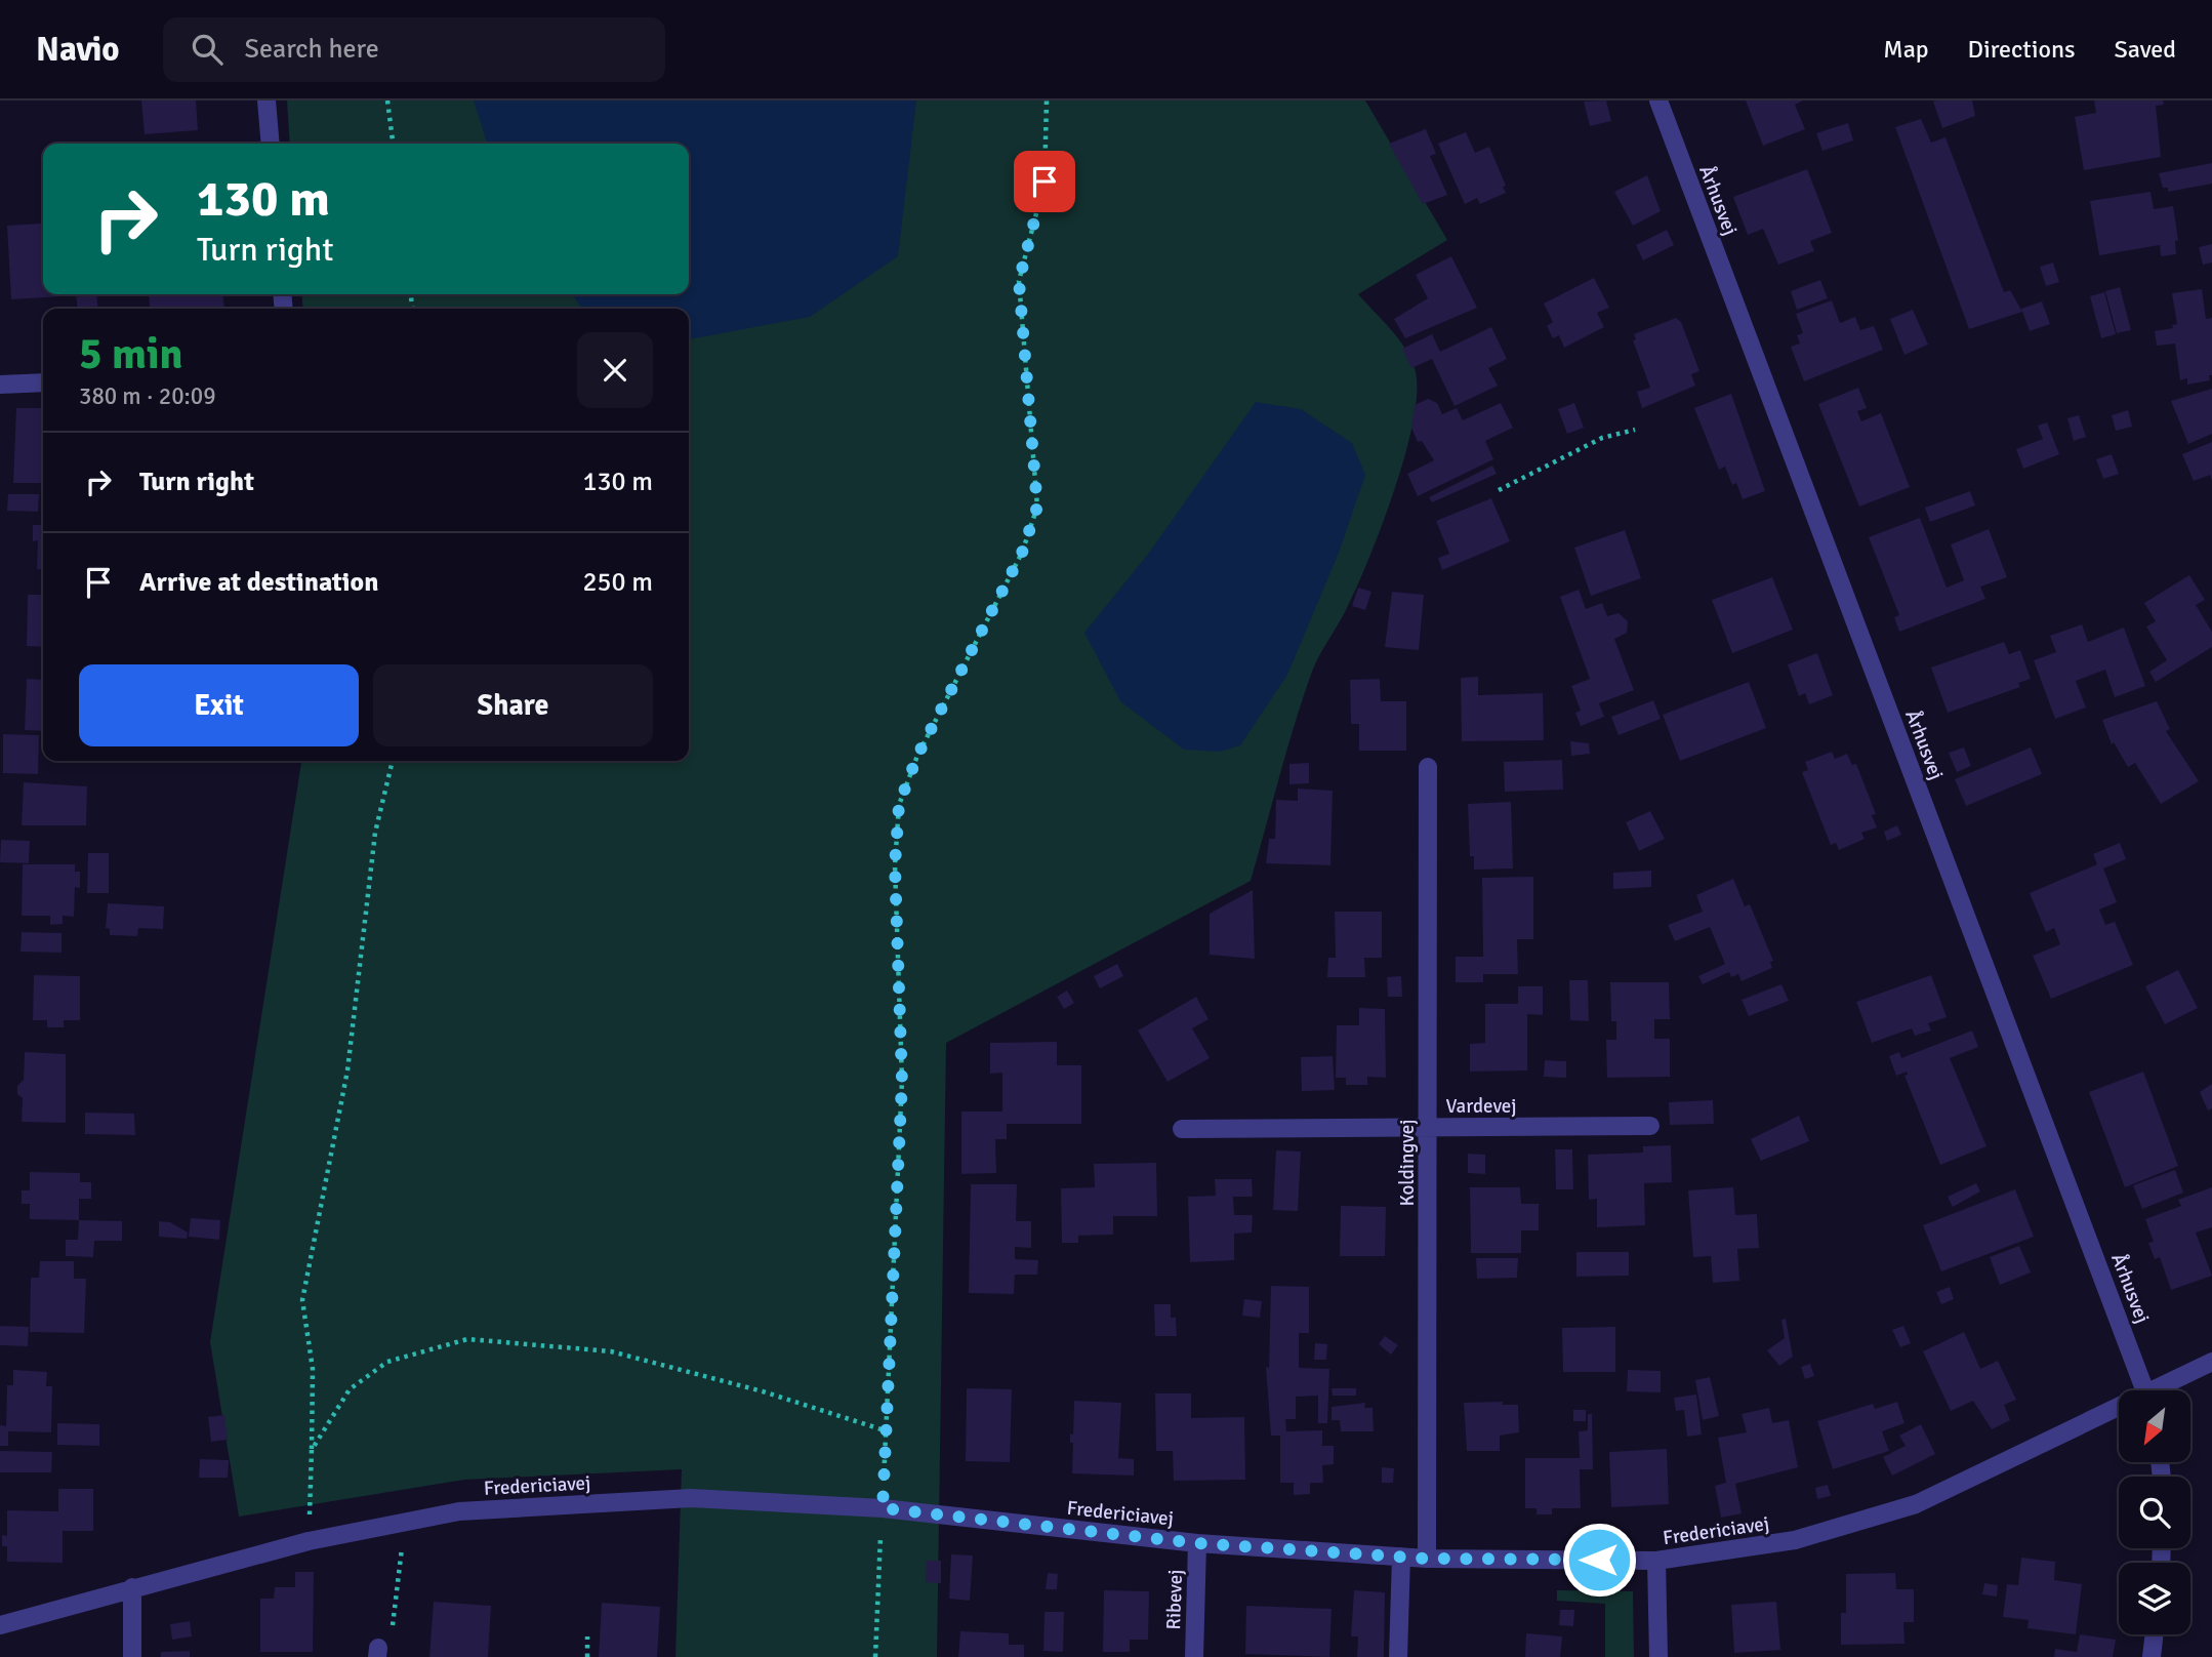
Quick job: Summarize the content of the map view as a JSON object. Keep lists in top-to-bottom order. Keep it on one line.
{"streets":{"street":["Århusvej","Vardevej","Koldingvej","Fredericiavej","Ribevej"]},"crossings":[["Vardevej","Koldingvej"],["Koldingvej","Fredericiavej"],["Fredericiavej","Ribevej"]],"north":"bottom left","page":{"header":"Navio","search":"Search here","nav":["Map","Directions","Saved"],"turn":["130 m","Turn right"],"heading":["5 min","380 m · 20:09"],"list":[{"name":"Turn right","value":"130 m"},{"name":"Arrive at destination","value":"250 m"}],"buttons":["Exit","Share"]}}
